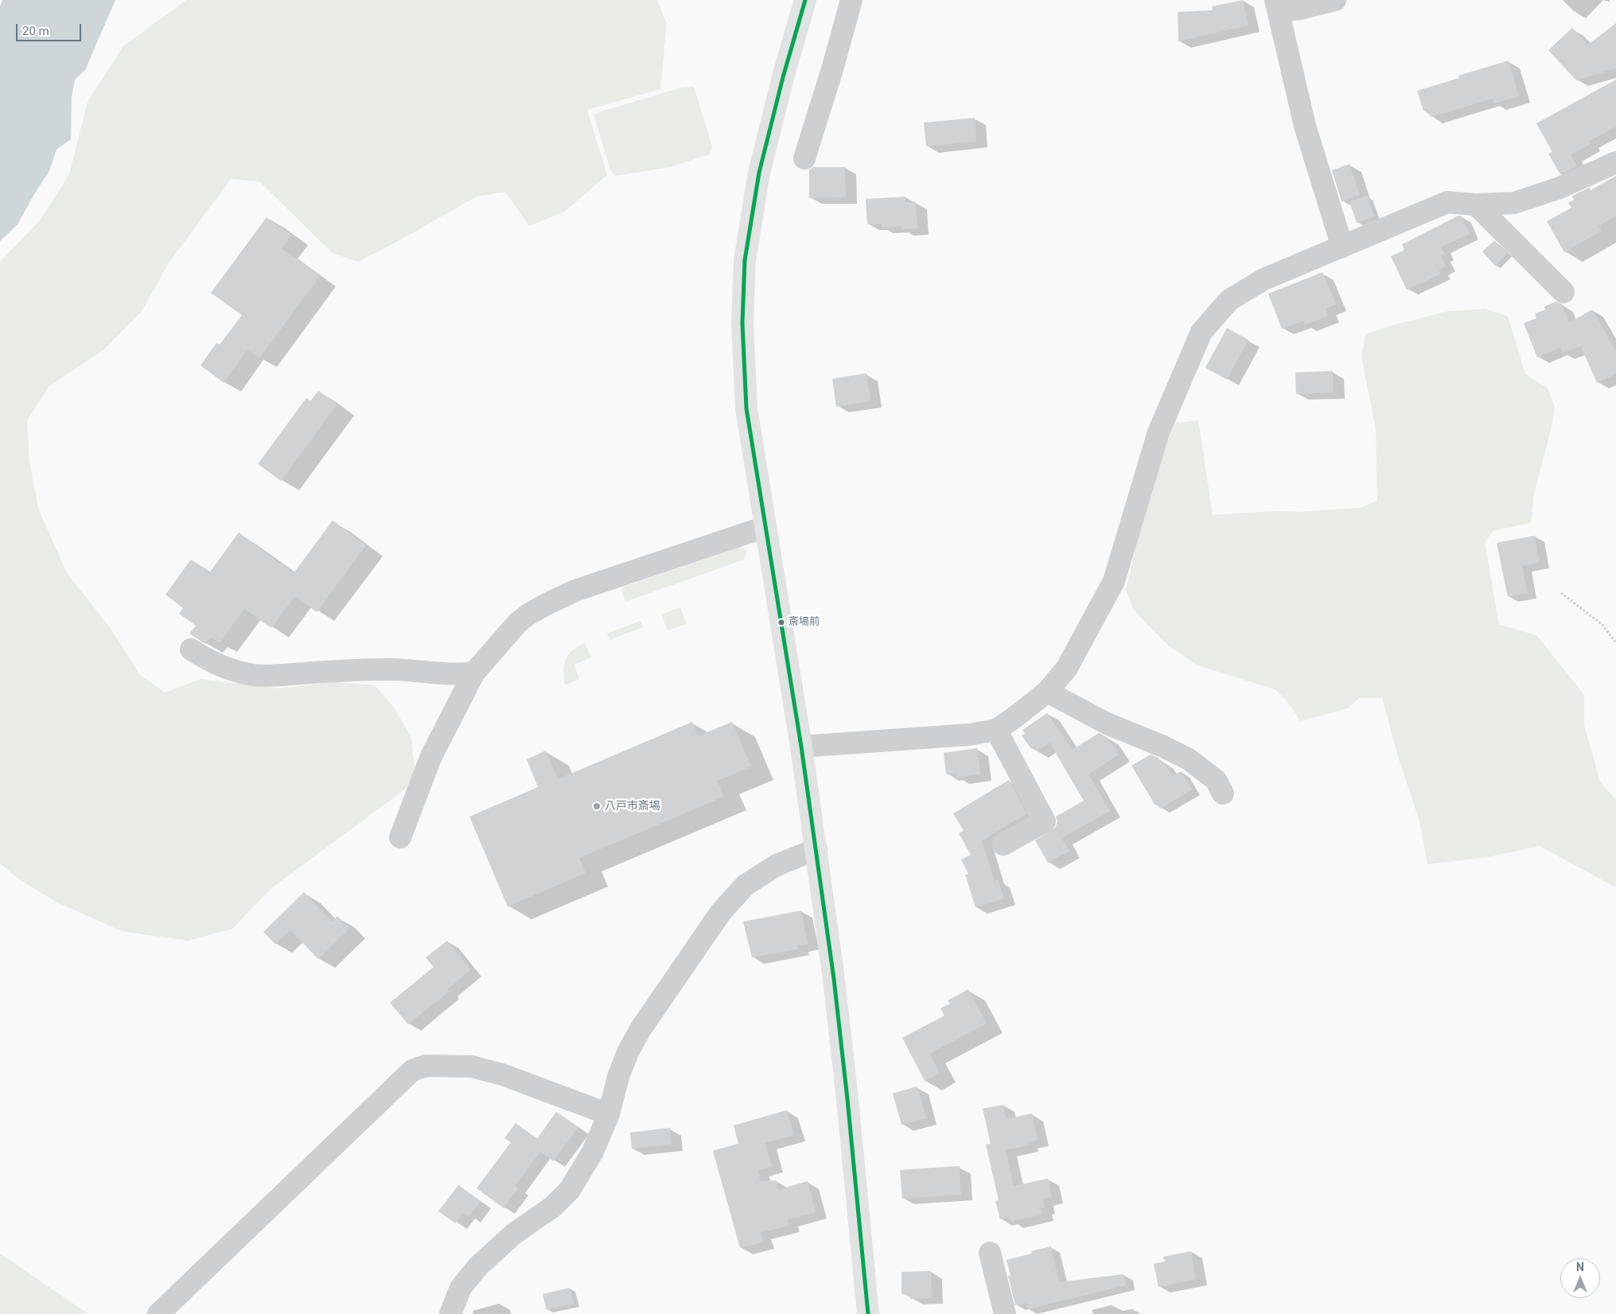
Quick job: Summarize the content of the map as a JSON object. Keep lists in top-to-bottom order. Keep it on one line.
{"places":["斎場前","八戸市斎場"],"scale_bar":"20 m","north":"top"}
